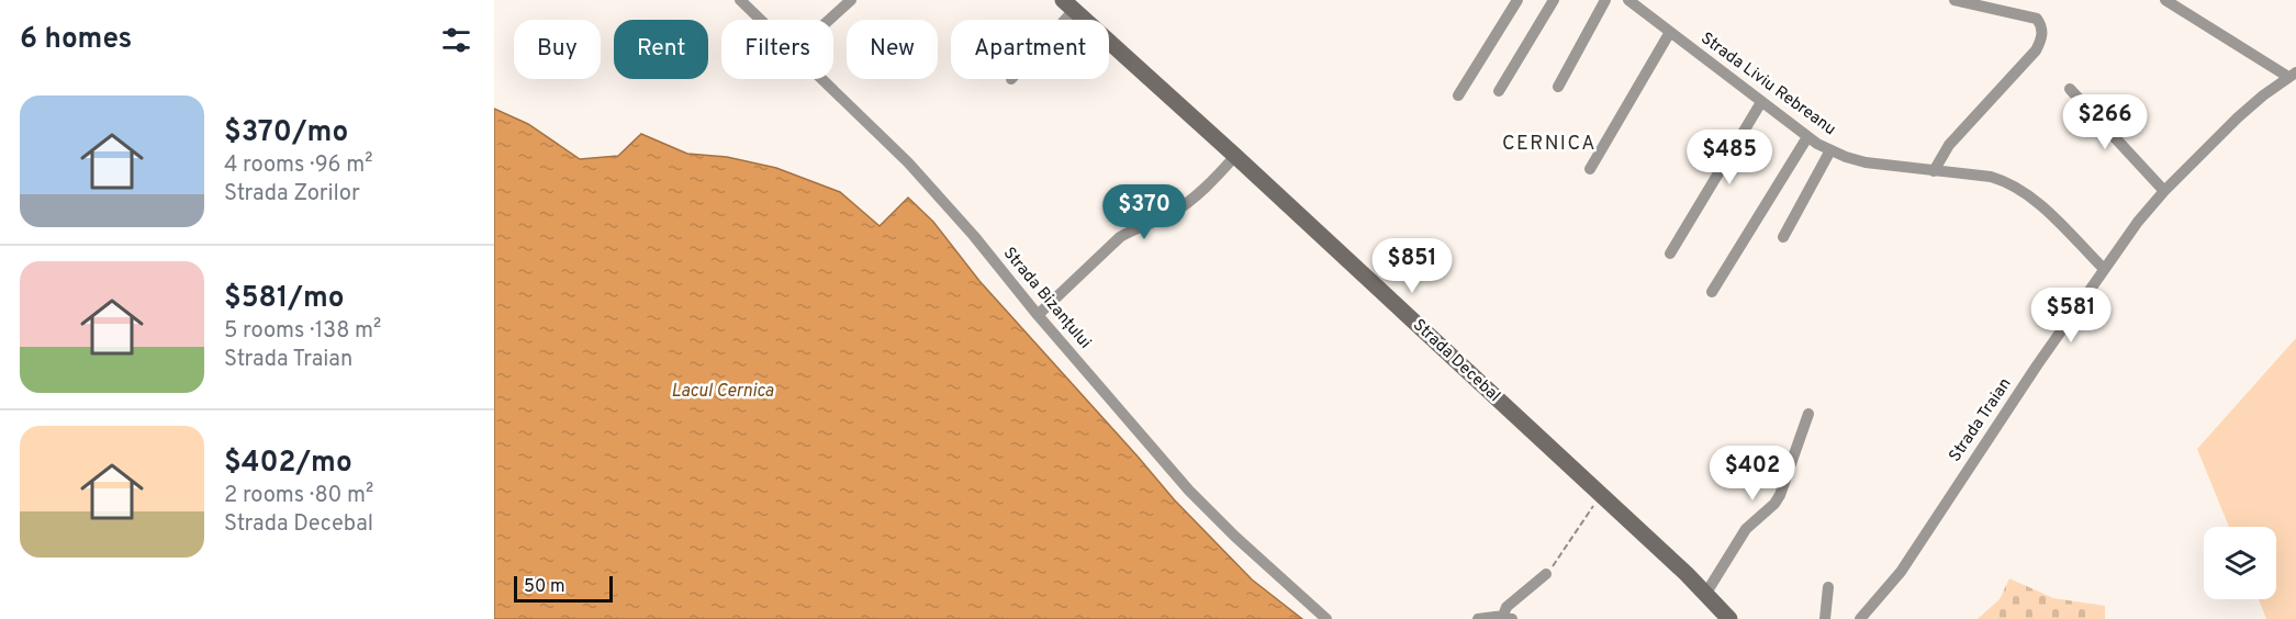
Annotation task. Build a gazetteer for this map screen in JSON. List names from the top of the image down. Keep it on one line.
{"streets":{"main road":["Strada Decebal"],"street":["Strada Liviu Rebreanu","Strada Bizanțului","Strada Traian"]},"crossings":[["Strada Liviu Rebreanu","Strada Traian"]],"districts":["CERNICA"],"water":["Lacul Cernica"],"scale_bar":"50 m","page":{"heading":"6 homes","chip":["Buy","Rent","Filters","New","Apartment"],"list":[{"name":"$370/mo","note":"4 rooms · 96 m² · Strada Zorilor"},{"name":"$581/mo","note":"5 rooms · 138 m² · Strada Traian"},{"name":"$402/mo","note":"2 rooms · 80 m² · Strada Decebal"}],"price":["$266","$485","$370","$851","$581","$402"],"scale":"50 m"}}
